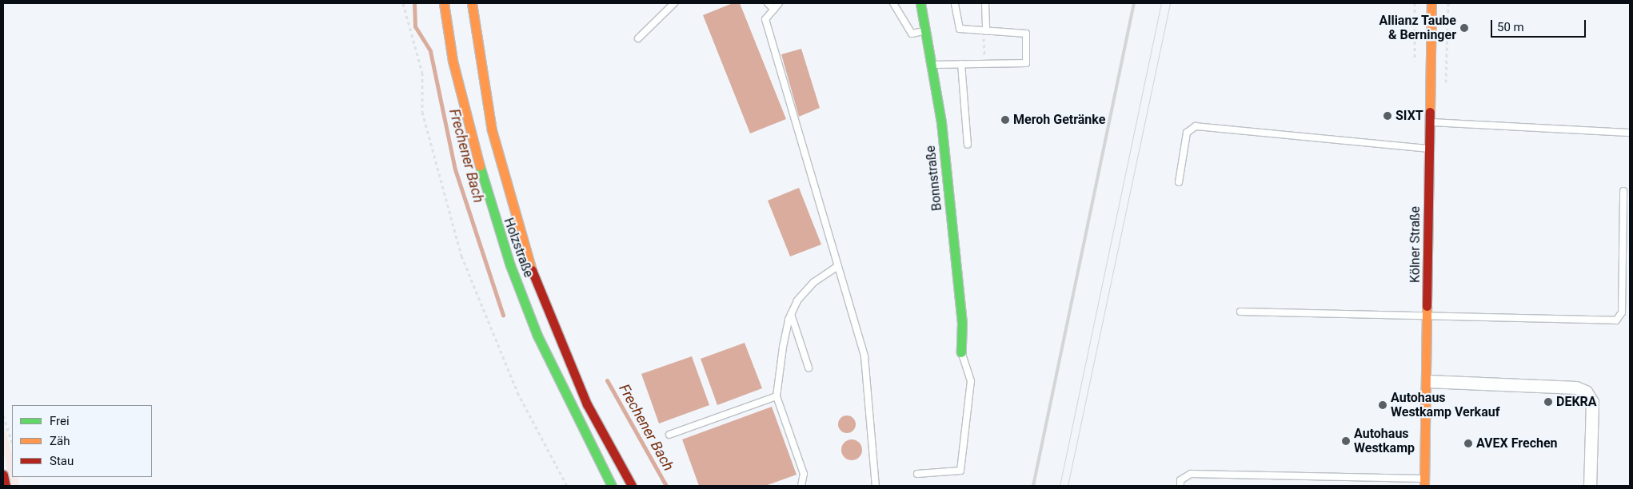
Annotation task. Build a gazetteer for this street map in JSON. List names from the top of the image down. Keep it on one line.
{"streets":{"main road":["Bonnstraße","Kölner Straße","Holzstraße"]},"water":["Frechener Bach"],"places":["Allianz Taube & Berninger","SIXT","Meroh Getränke","DEKRA","Autohaus Westkamp Verkauf","Autohaus Westkamp","AVEX Frechen"],"legend":["Frei","Zäh","Stau"],"scale_bar":"50 m"}
